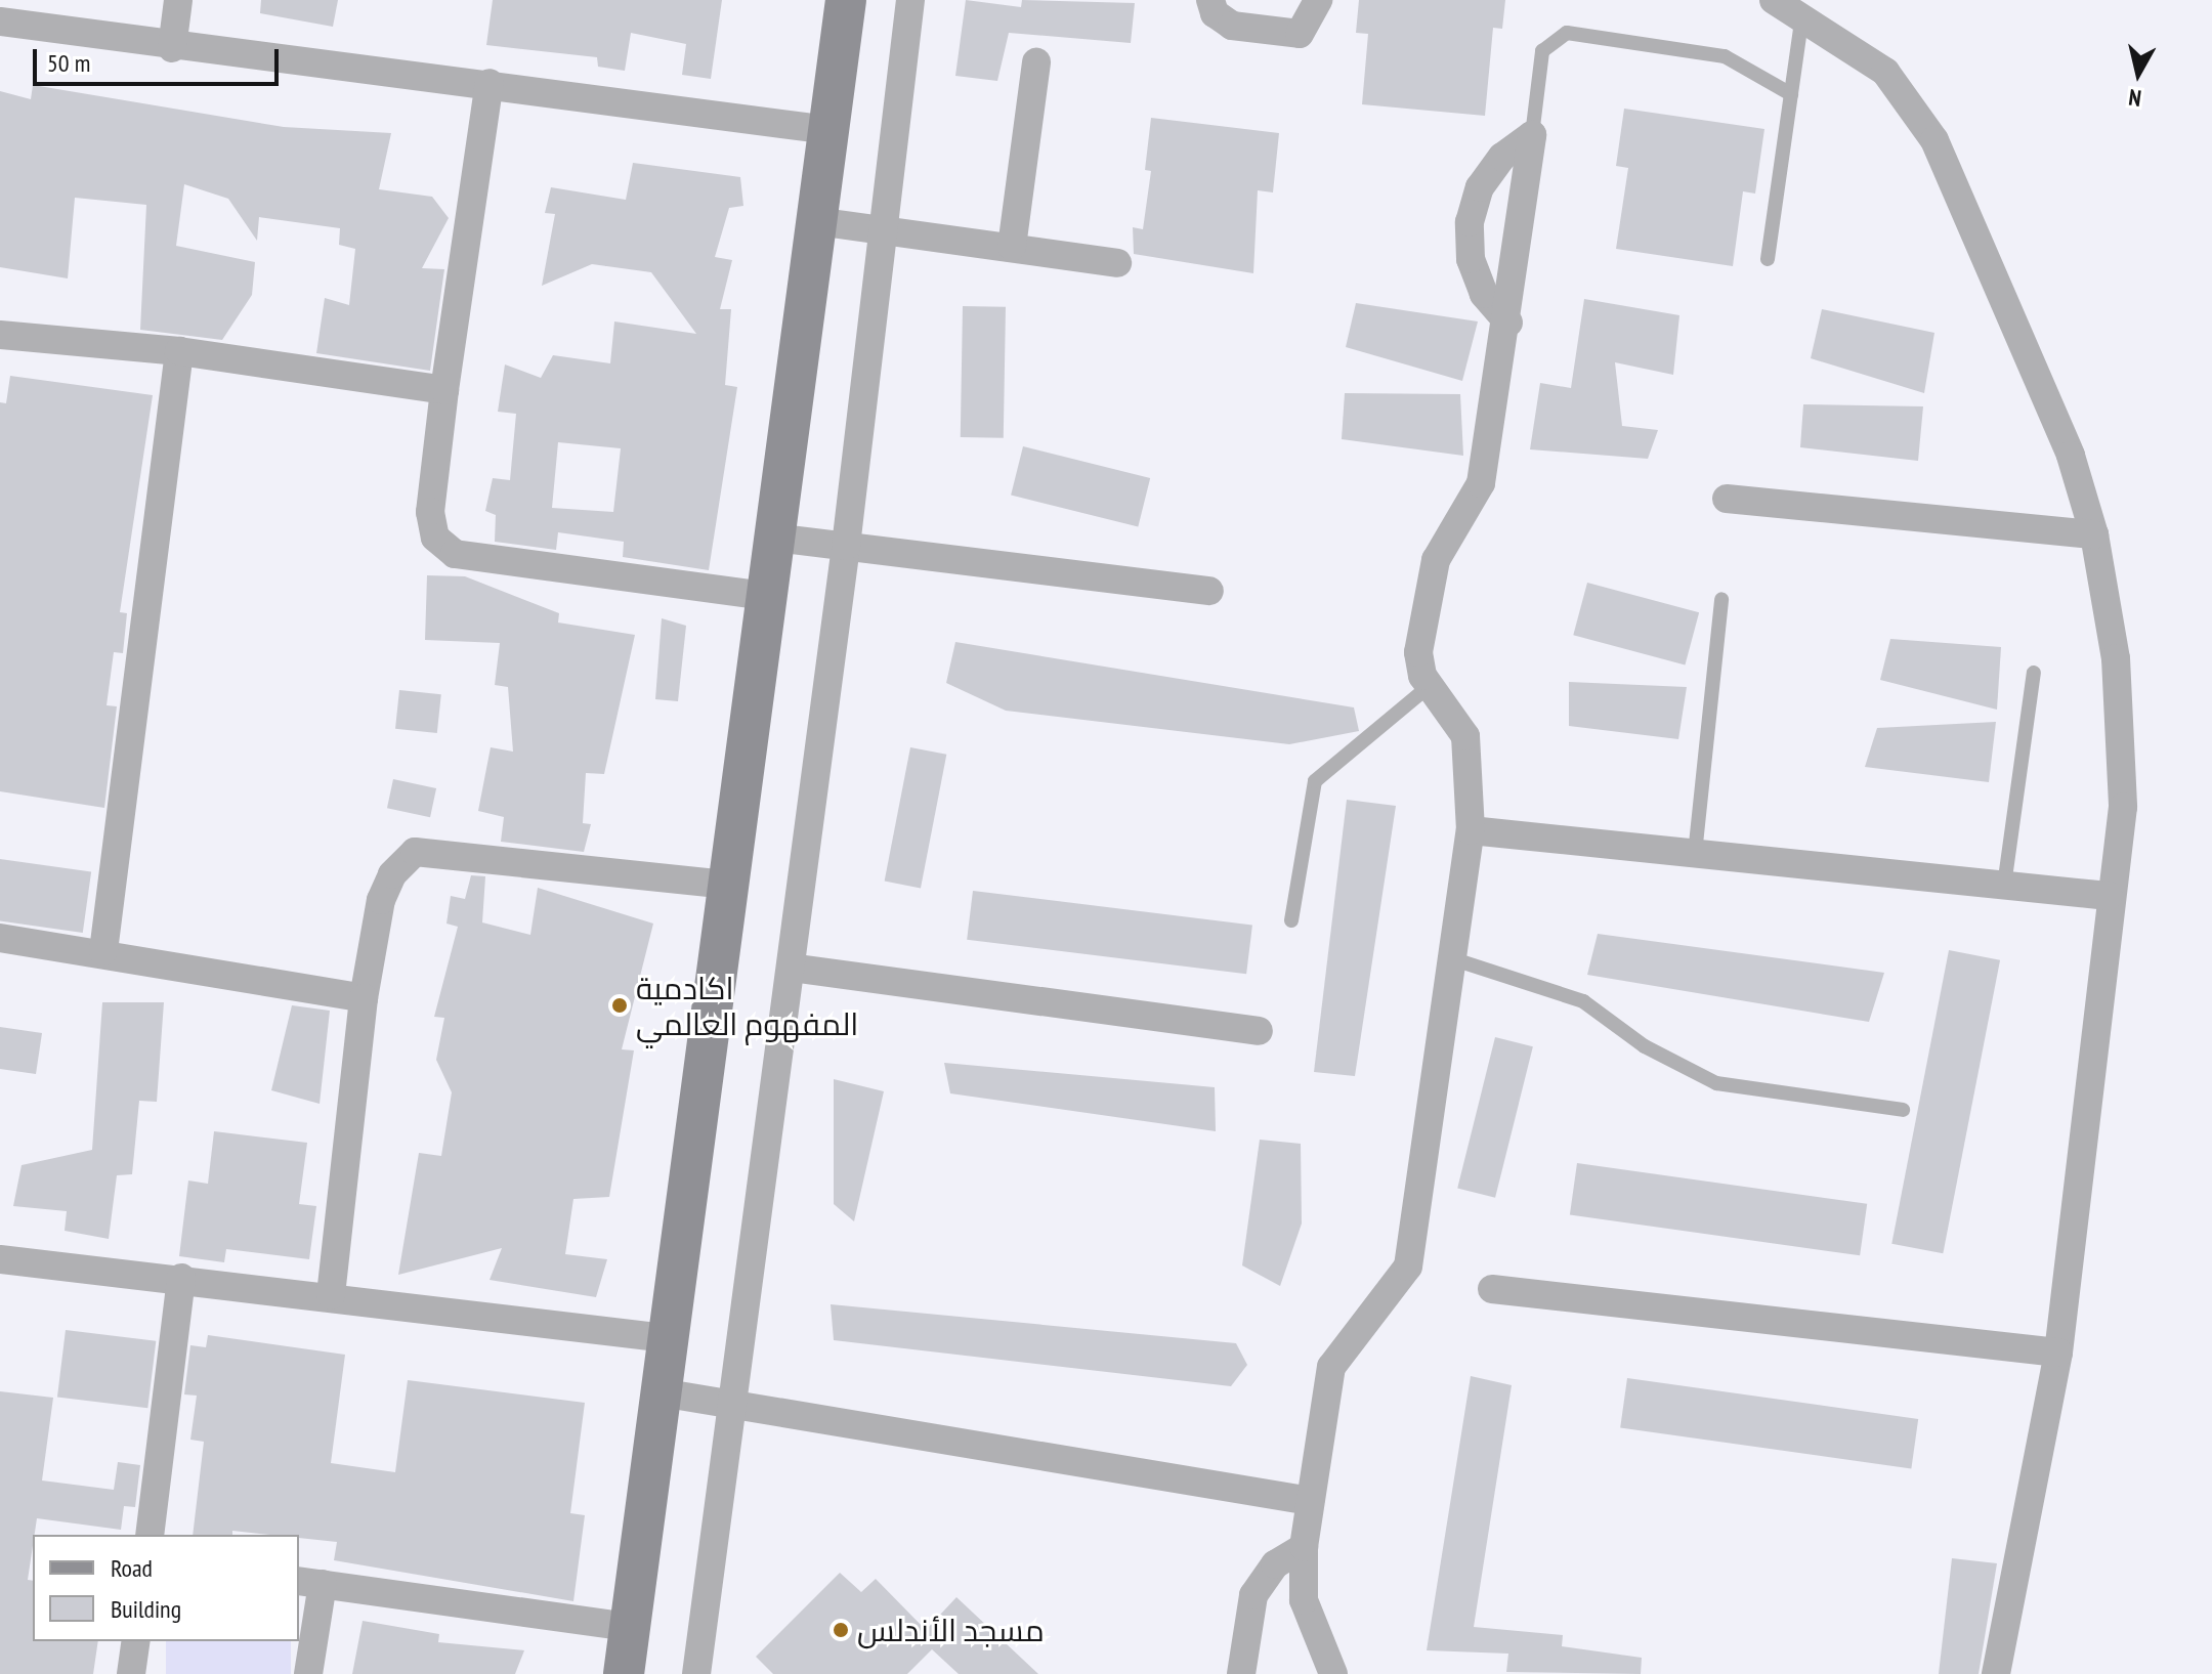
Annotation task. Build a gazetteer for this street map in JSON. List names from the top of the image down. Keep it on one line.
{"places":["اكادمية المفهوم العالمي","مسجد الأندلس"],"legend":["Road","Building"],"scale_bar":"50 m","north":"bottom"}
